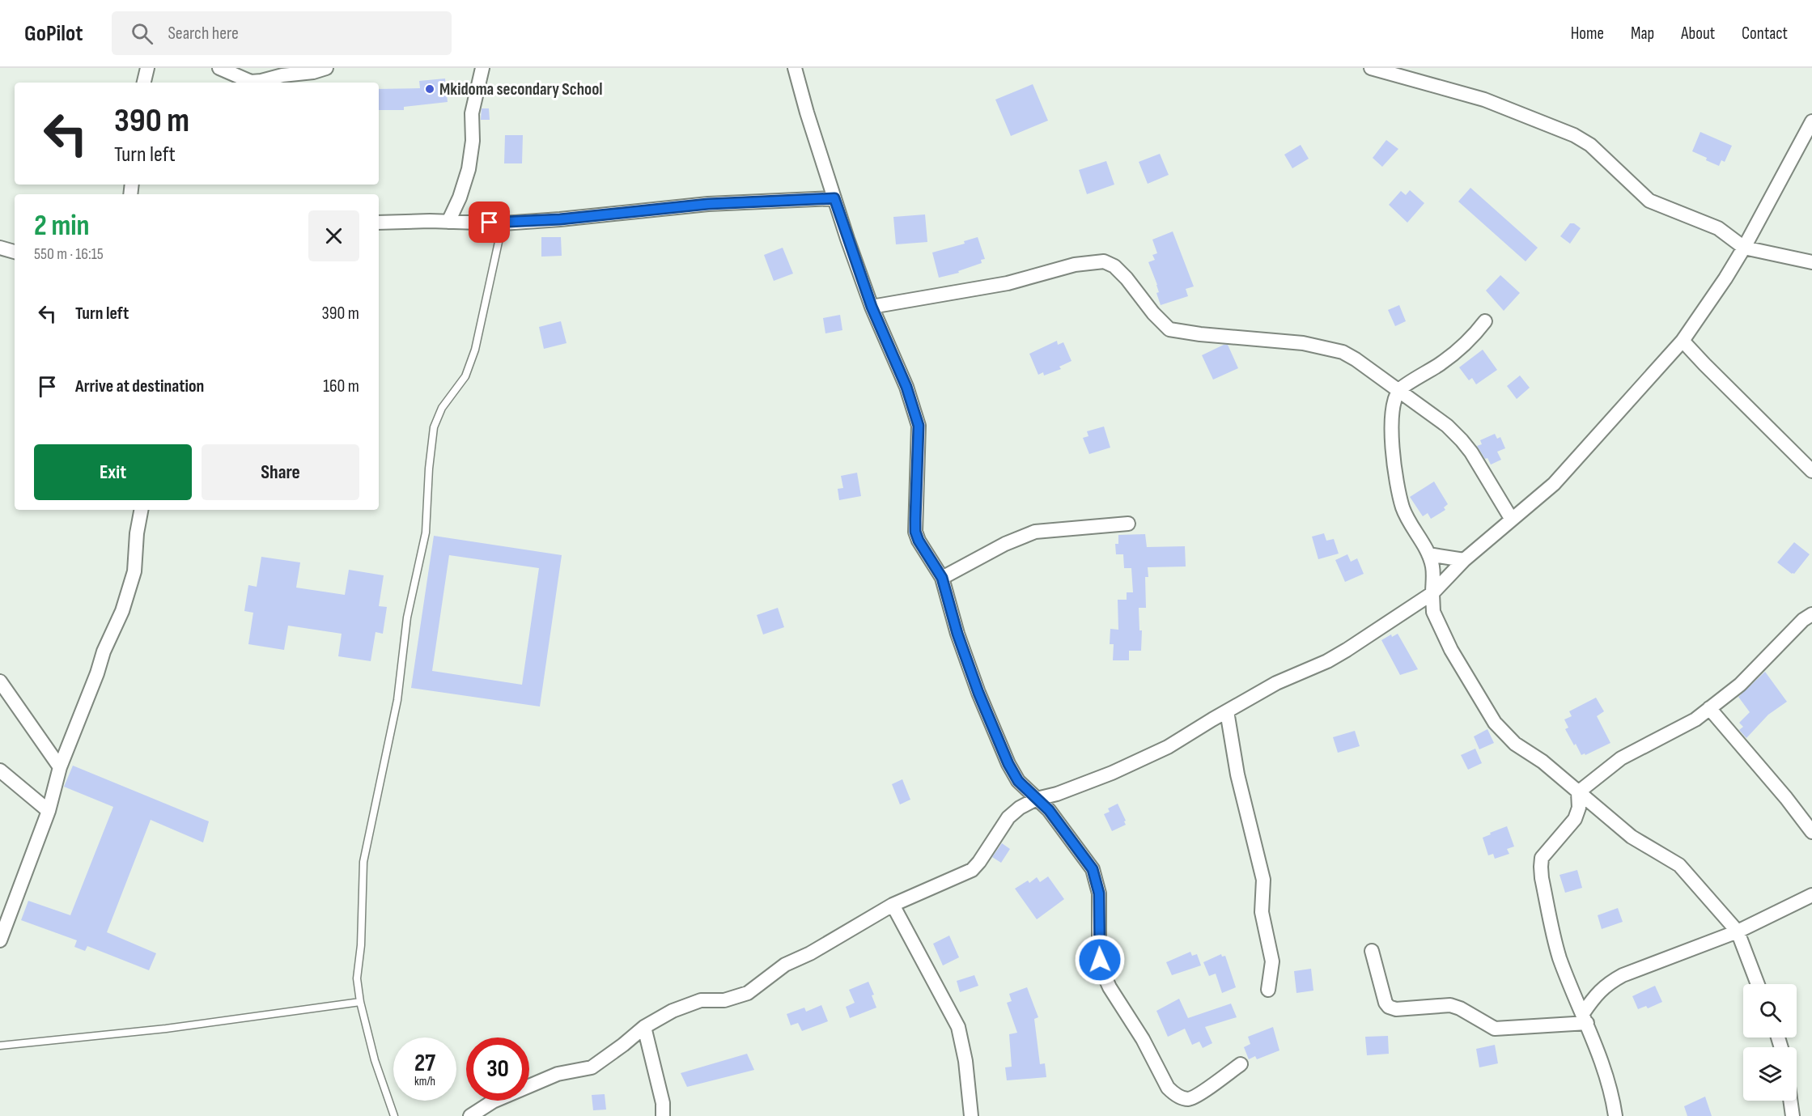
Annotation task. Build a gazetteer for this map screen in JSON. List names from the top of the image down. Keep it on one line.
{"places":["Mkidoma secondary School"],"page":{"header":"GoPilot","search":"Search here","nav":["Home","Map","About","Contact"],"turn":["390 m","Turn left"],"heading":["2 min","550 m · 16:15"],"list":[{"name":"Turn left","value":"390 m"},{"name":"Arrive at destination","value":"160 m"}],"buttons":["Exit","Share"],"speed":"27 km/h","limit":"30"}}
